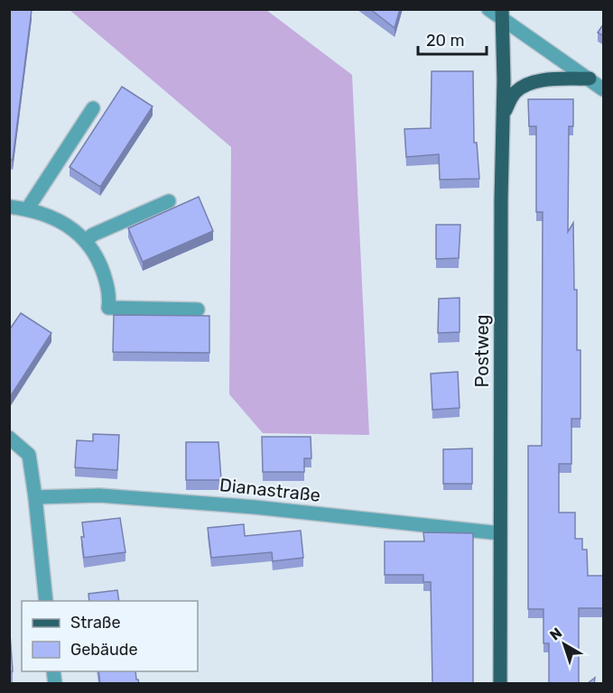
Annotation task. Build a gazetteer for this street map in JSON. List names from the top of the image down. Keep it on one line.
{"streets":{"main road":["Postweg"],"street":["Dianastraße"]},"crossings":[["Postweg","Dianastraße"]],"legend":["Straße","Gebäude"],"scale_bar":"20 m","north":"top left"}
